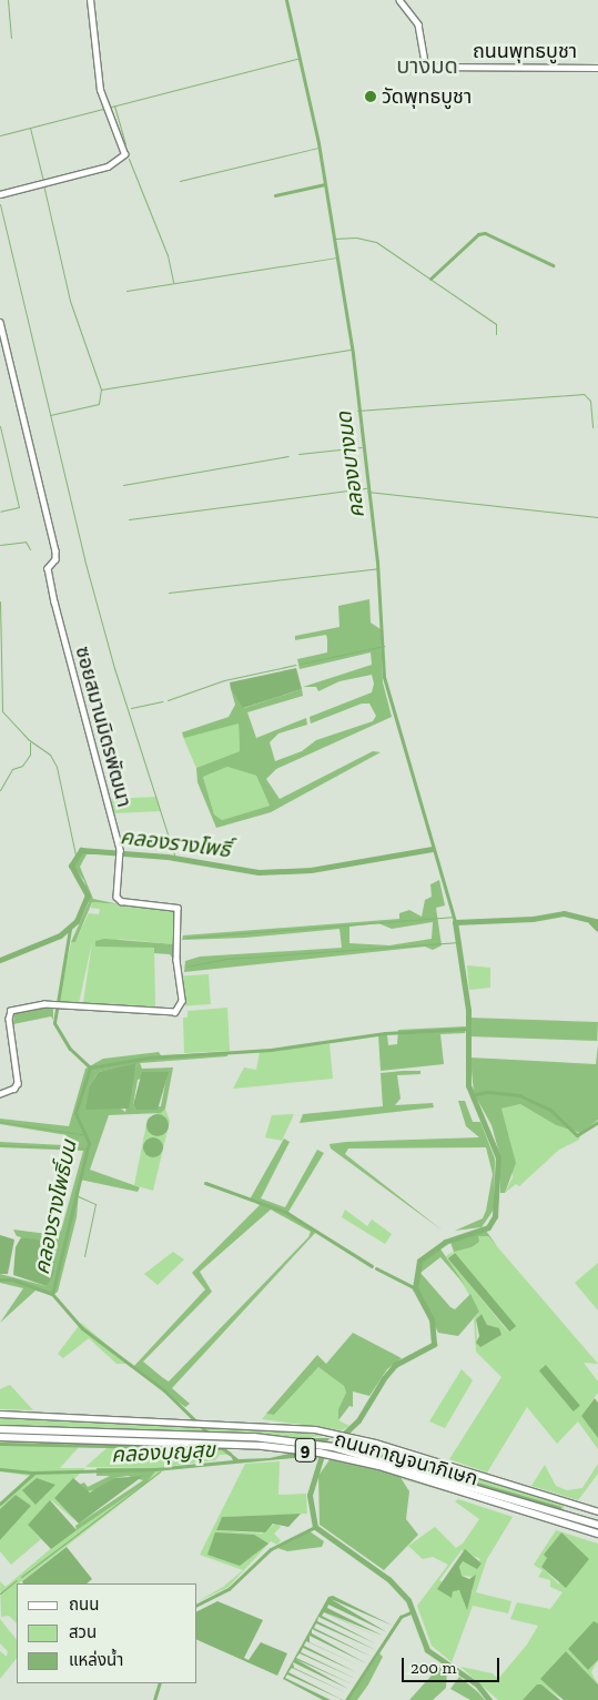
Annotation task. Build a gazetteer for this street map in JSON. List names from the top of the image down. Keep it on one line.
{"streets":{"highway":["9","ถนนกาญจนาภิเษก"],"street":["ถนนพุทธบูชา","ซอยสมานมิตรพัฒนา"]},"districts":["บางมด"],"water":["คลองบางมด","คลองรางโพธิ์","คลองรางโพธิ์บน","คลองบุญสุข"],"places":["วัดพุทธบูชา"],"legend":["ถนน","สวน","แหล่งน้ำ"],"scale_bar":"200 m"}
